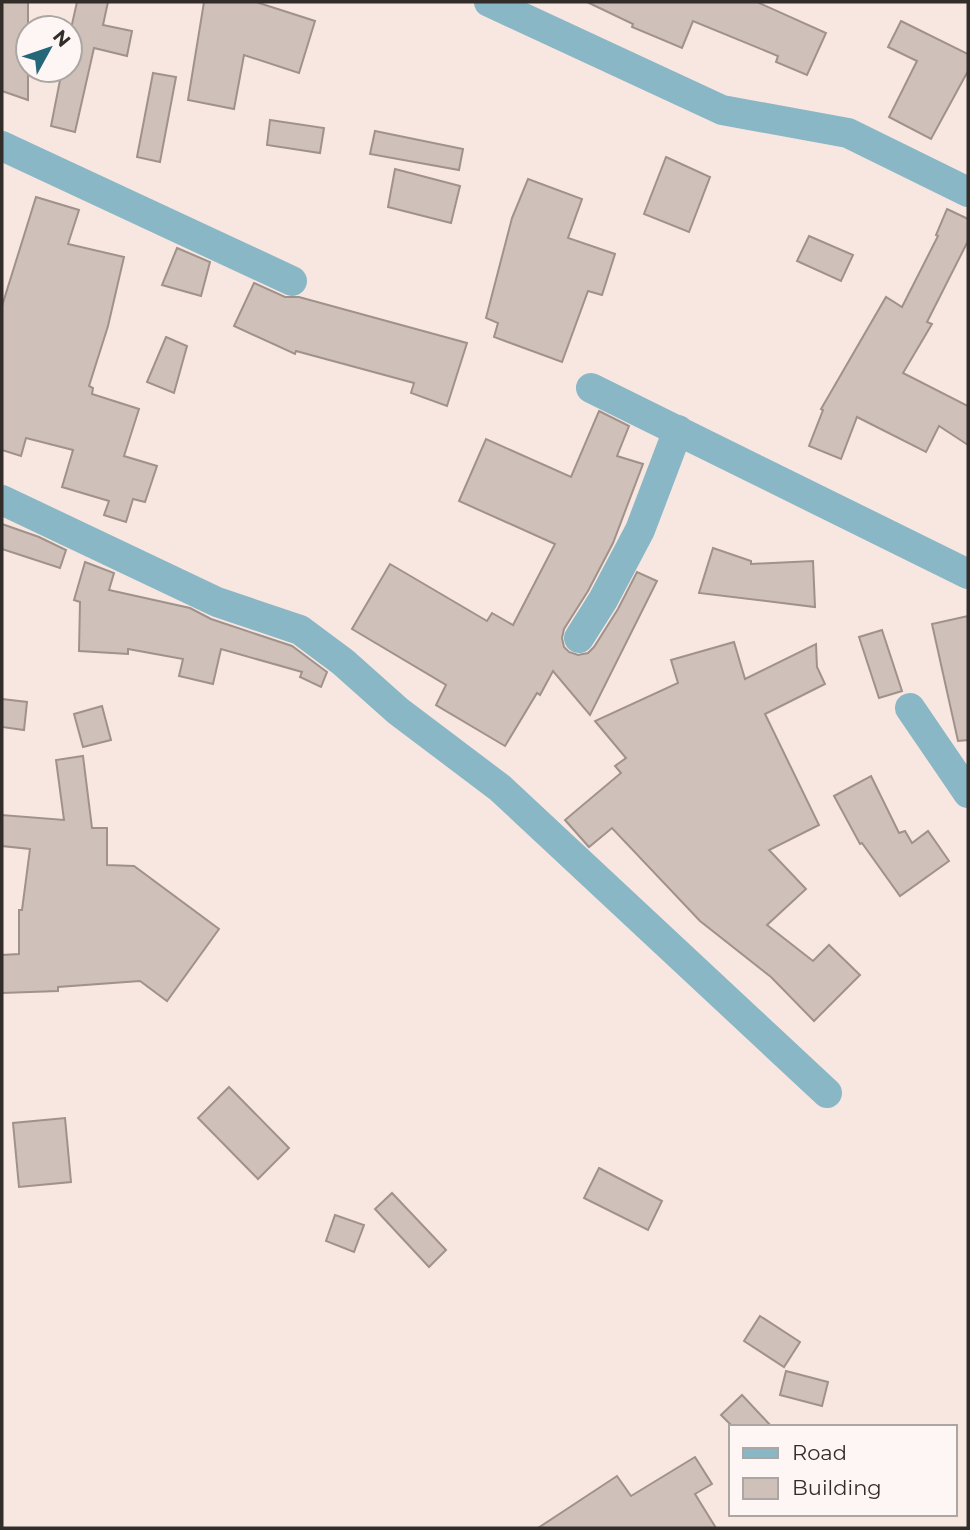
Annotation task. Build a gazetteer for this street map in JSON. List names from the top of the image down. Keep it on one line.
{"legend":["Road","Building"],"north":"top right"}
